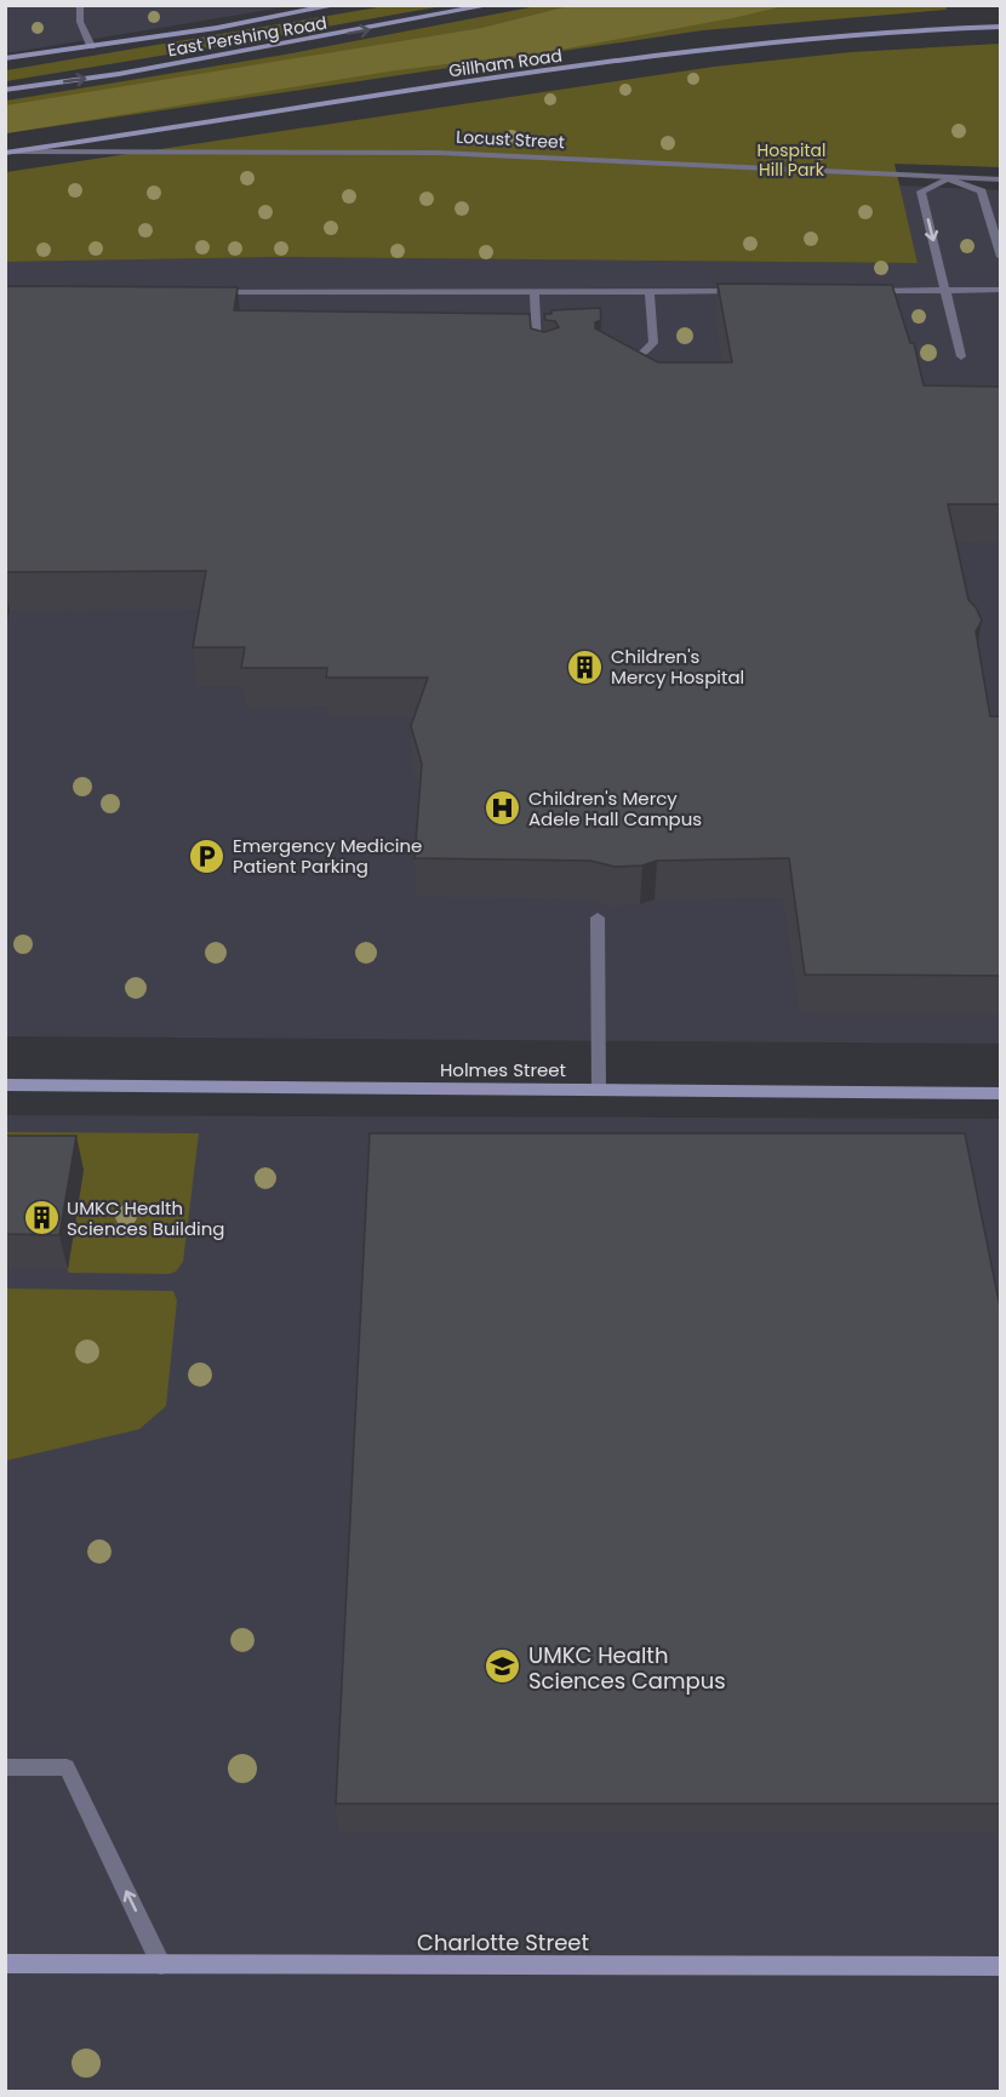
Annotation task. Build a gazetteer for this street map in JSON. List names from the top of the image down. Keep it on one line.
{"streets":{"main road":["East Pershing Road","Gillham Road","Holmes Street","Charlotte Street"],"street":["Locust Street"]},"crossings":[["Gillham Road","Locust Street"]],"parks":["Hospital Hill Park"],"places":{"building":["Children's Mercy Hospital","UMKC Health Sciences Building"],"hospital":["Children's Mercy Adele Hall Campus"],"parking":["Emergency Medicine Patient Parking"],"school or university":["UMKC Health Sciences Campus"]}}
